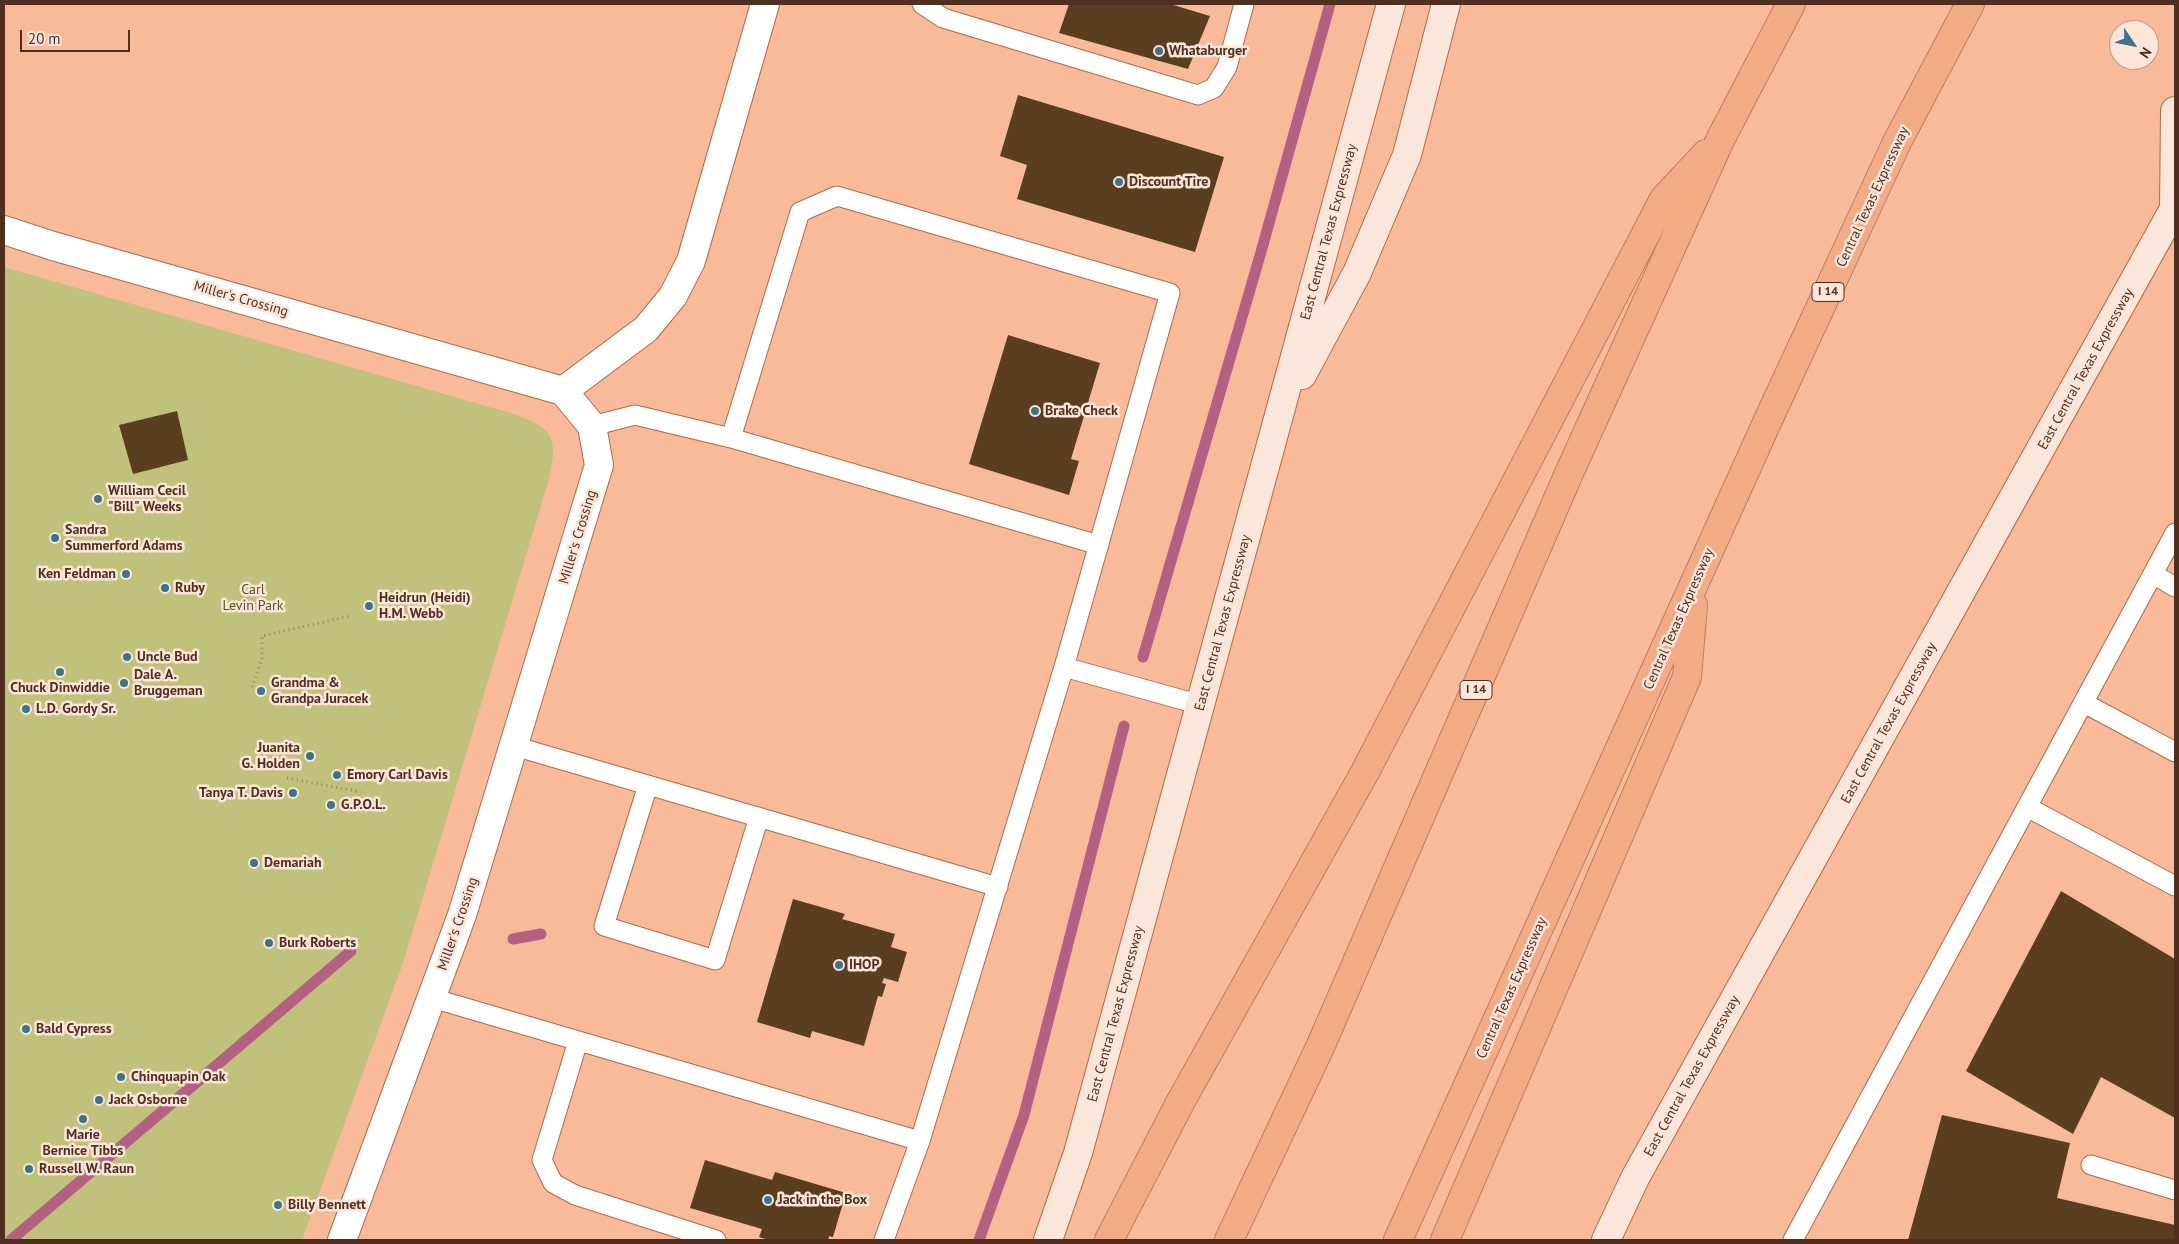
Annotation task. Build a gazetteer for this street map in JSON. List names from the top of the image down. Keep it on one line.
{"streets":{"highway":["Central Texas Expressway","I 14"],"main road":["East Central Texas Expressway"],"street":["Miller's Crossing"]},"parks":["Carl Levin Park"],"places":["Whataburger","Discount Tire","Brake Check","William Cecil \"Bill\" Weeks","Sandra Summerford Adams","Ken Feldman","Ruby","Heidrun (Heidi) H.M. Webb","Uncle Bud","Chuck Dinwiddie","Dale A. Bruggeman","Grandma & Grandpa Juracek","L.D. Gordy Sr.","Juanita G. Holden","Emory Carl Davis","Tanya T. Davis","G.P.O.L.","Demariah","Burk Roberts","IHOP","Bald Cypress","Chinquapin Oak","Jack Osborne","Marie Bernice Tibbs","Russell W. Raun","Jack in the Box","Billy Bennett"],"scale_bar":"20 m","north":"bottom right"}
